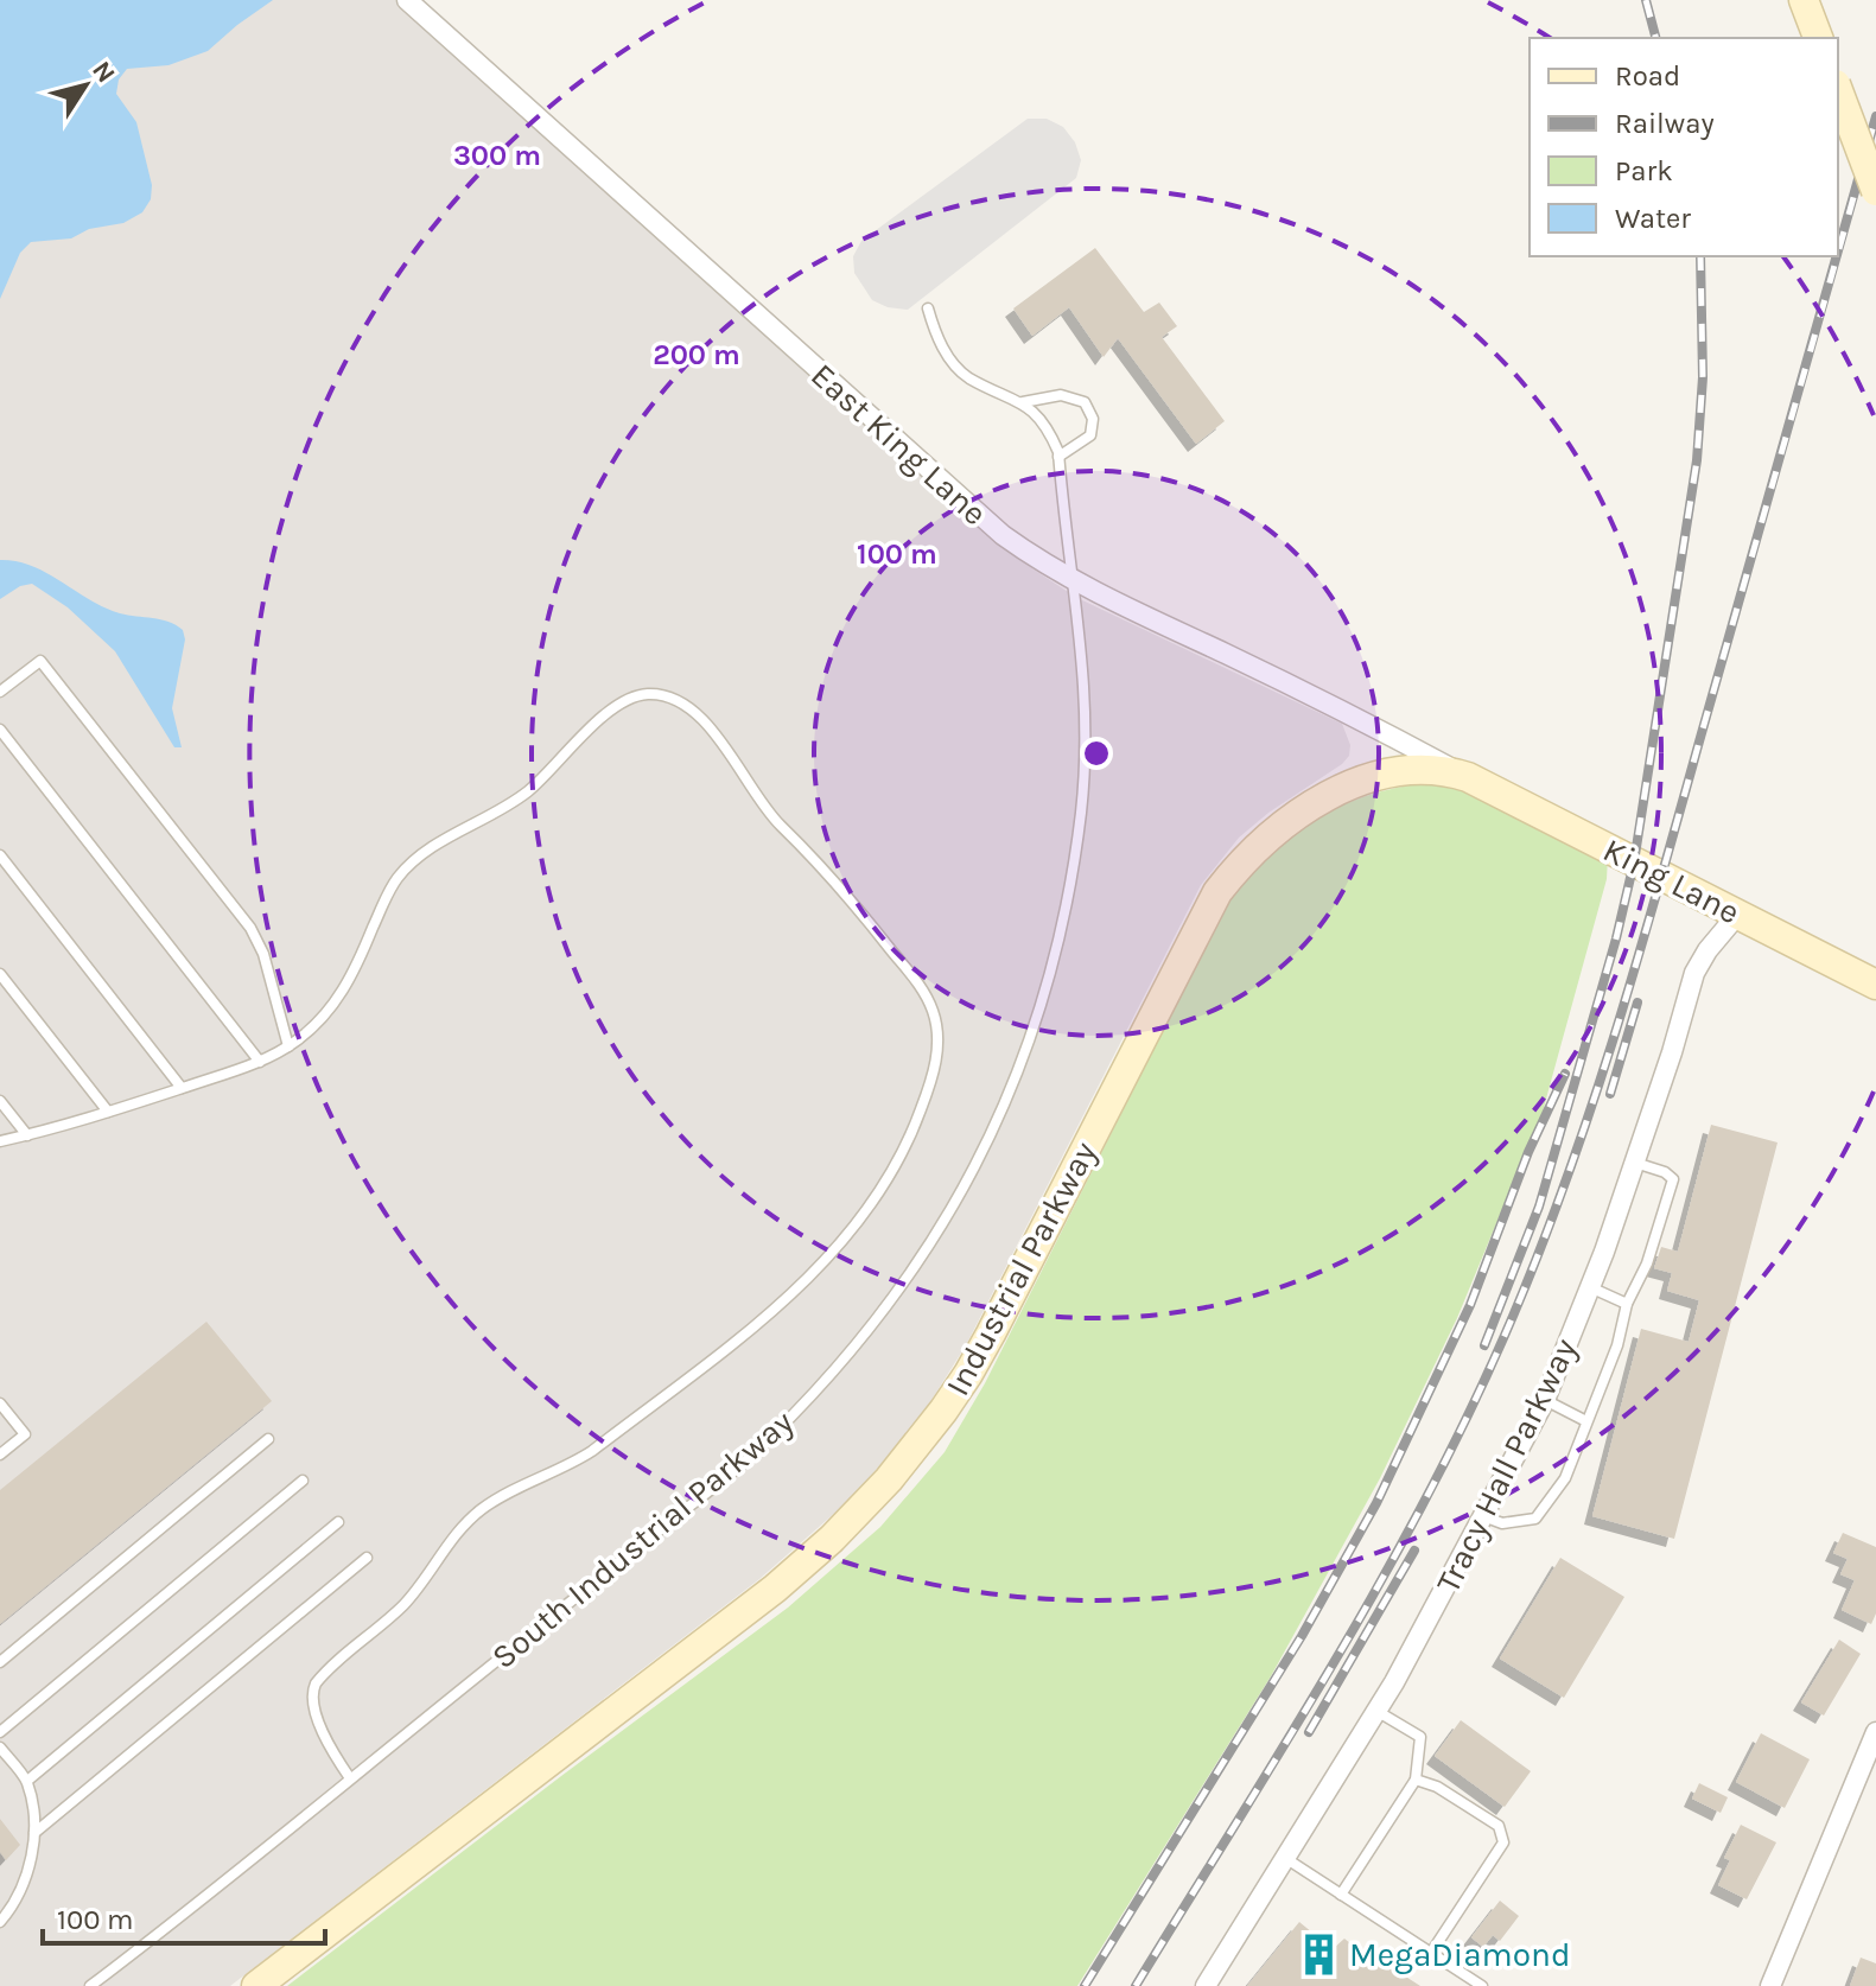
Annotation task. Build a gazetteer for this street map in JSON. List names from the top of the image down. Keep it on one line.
{"streets":{"street":["East King Lane","King Lane","Industrial Parkway","Tracy Hall Parkway"],"lane":["South Industrial Parkway"]},"crossings":[["East King Lane","King Lane"],["East King Lane","Industrial Parkway"],["East King Lane","South Industrial Parkway"],["King Lane","Industrial Parkway"],["King Lane","Tracy Hall Parkway"]],"places":{"building":["MegaDiamond"]},"legend":["Road","Railway","Park","Water"],"scale_bar":"100 m","north":"top right","rings":["300 m","200 m","100 m"]}
